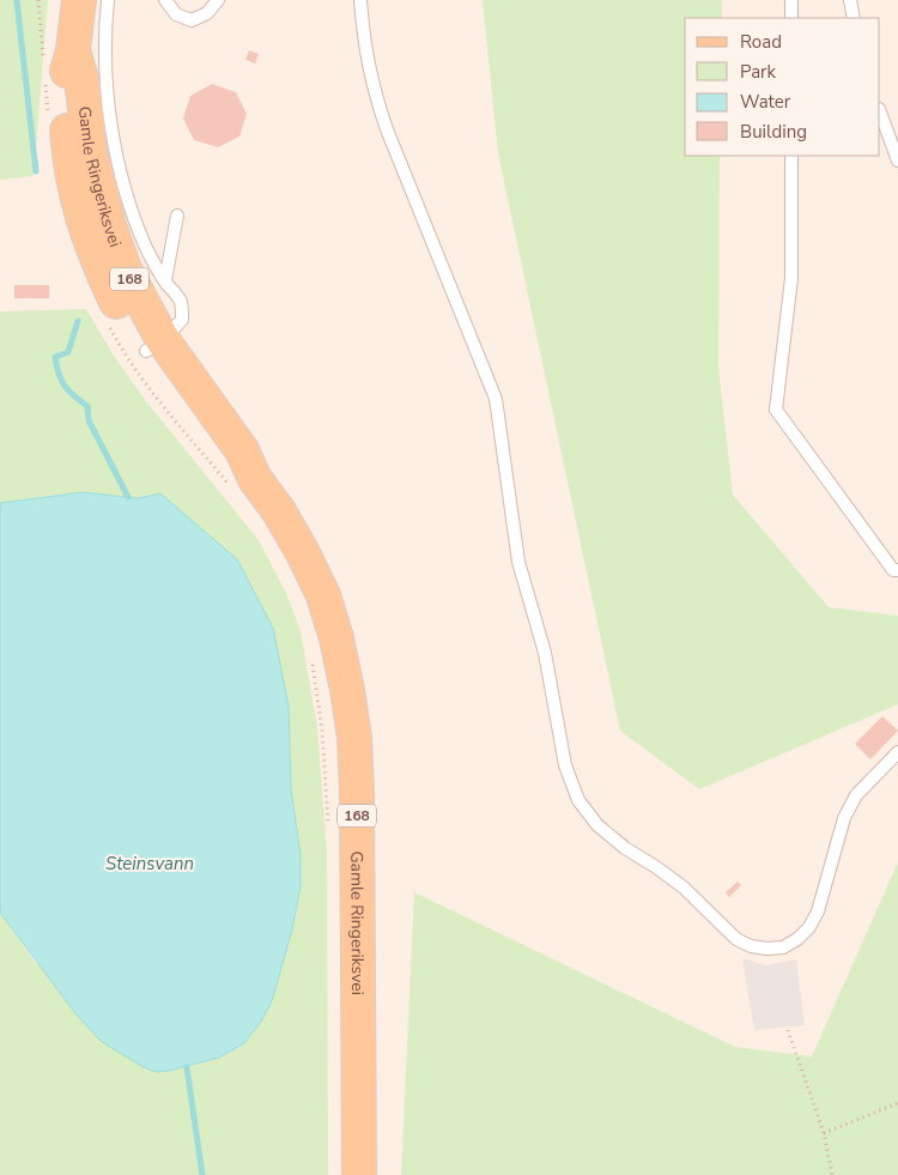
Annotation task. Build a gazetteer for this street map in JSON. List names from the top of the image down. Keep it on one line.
{"streets":{"main road":["Gamle Ringeriksvei","168"]},"water":["Steinsvann"],"legend":["Road","Park","Water","Building"]}
